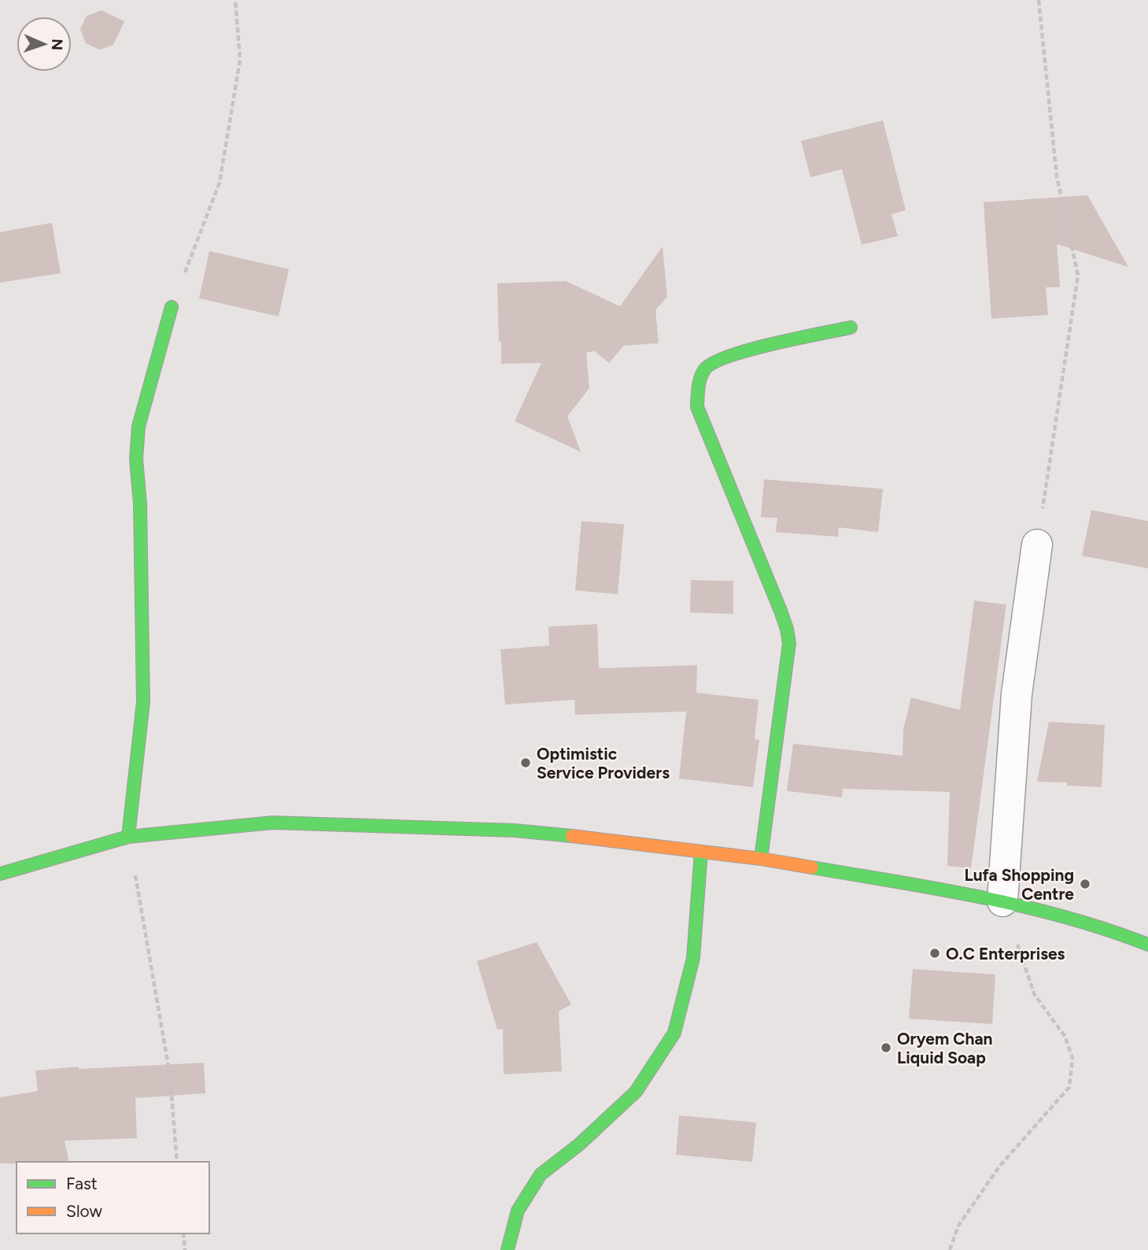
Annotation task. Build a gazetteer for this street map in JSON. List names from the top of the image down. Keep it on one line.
{"places":["Optimistic Service Providers","Lufa Shopping Centre","O.C Enterprises","Oryem Chan Liquid Soap"],"legend":["Fast","Slow"],"north":"right"}
